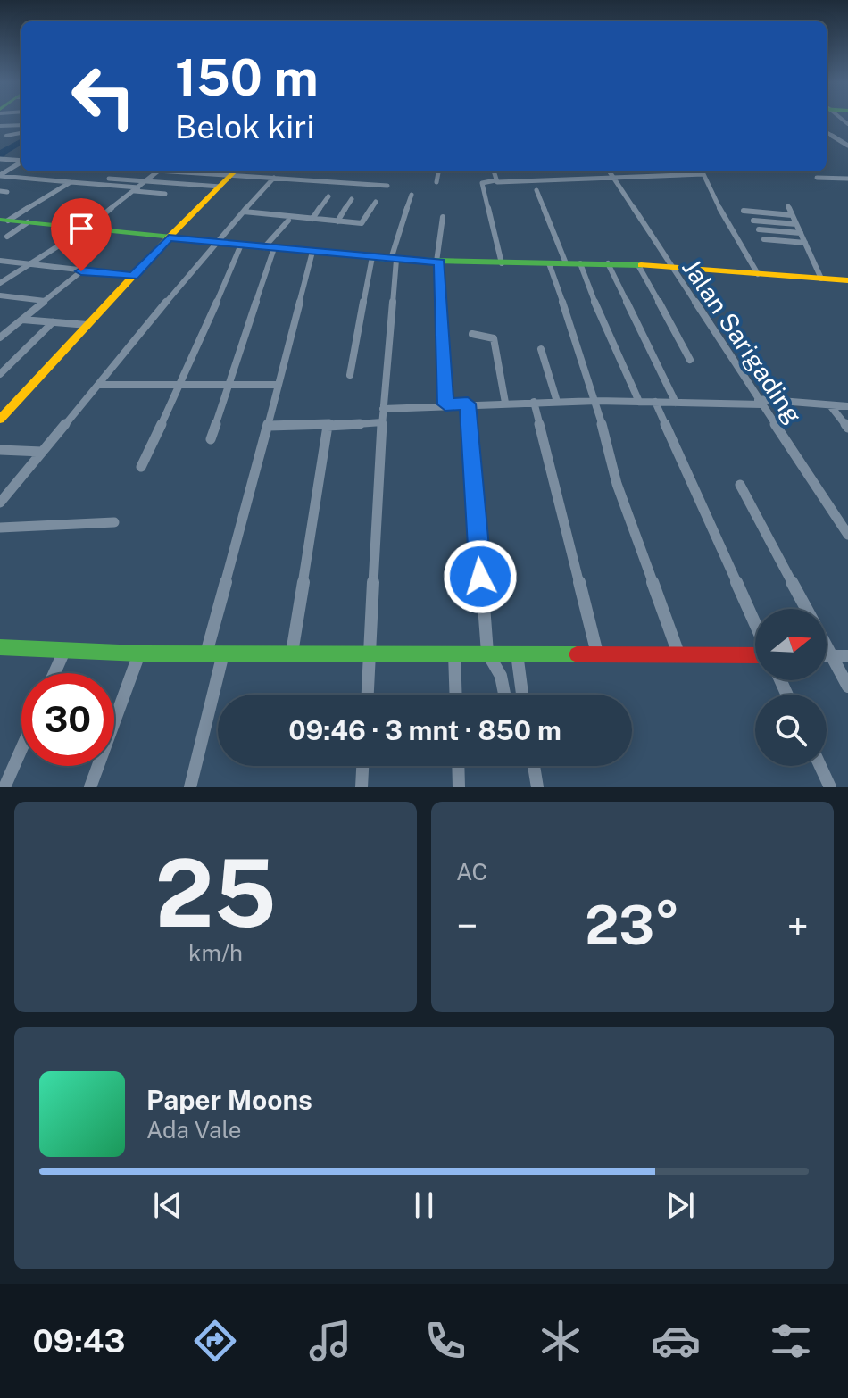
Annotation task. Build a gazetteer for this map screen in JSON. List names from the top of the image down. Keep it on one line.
{"streets":{"street":["Jalan Sarigading"]},"north":"right","page":{"turn":["150 m","Belok kiri"],"limit":"30","trip":"09:46 · 3 mnt · 850 m","tile":[["25","km/h"],"AC"],"heat":["−","23°","+"],"song":["Paper Moons","Ada Vale"],"tabs":"09:43"}}
